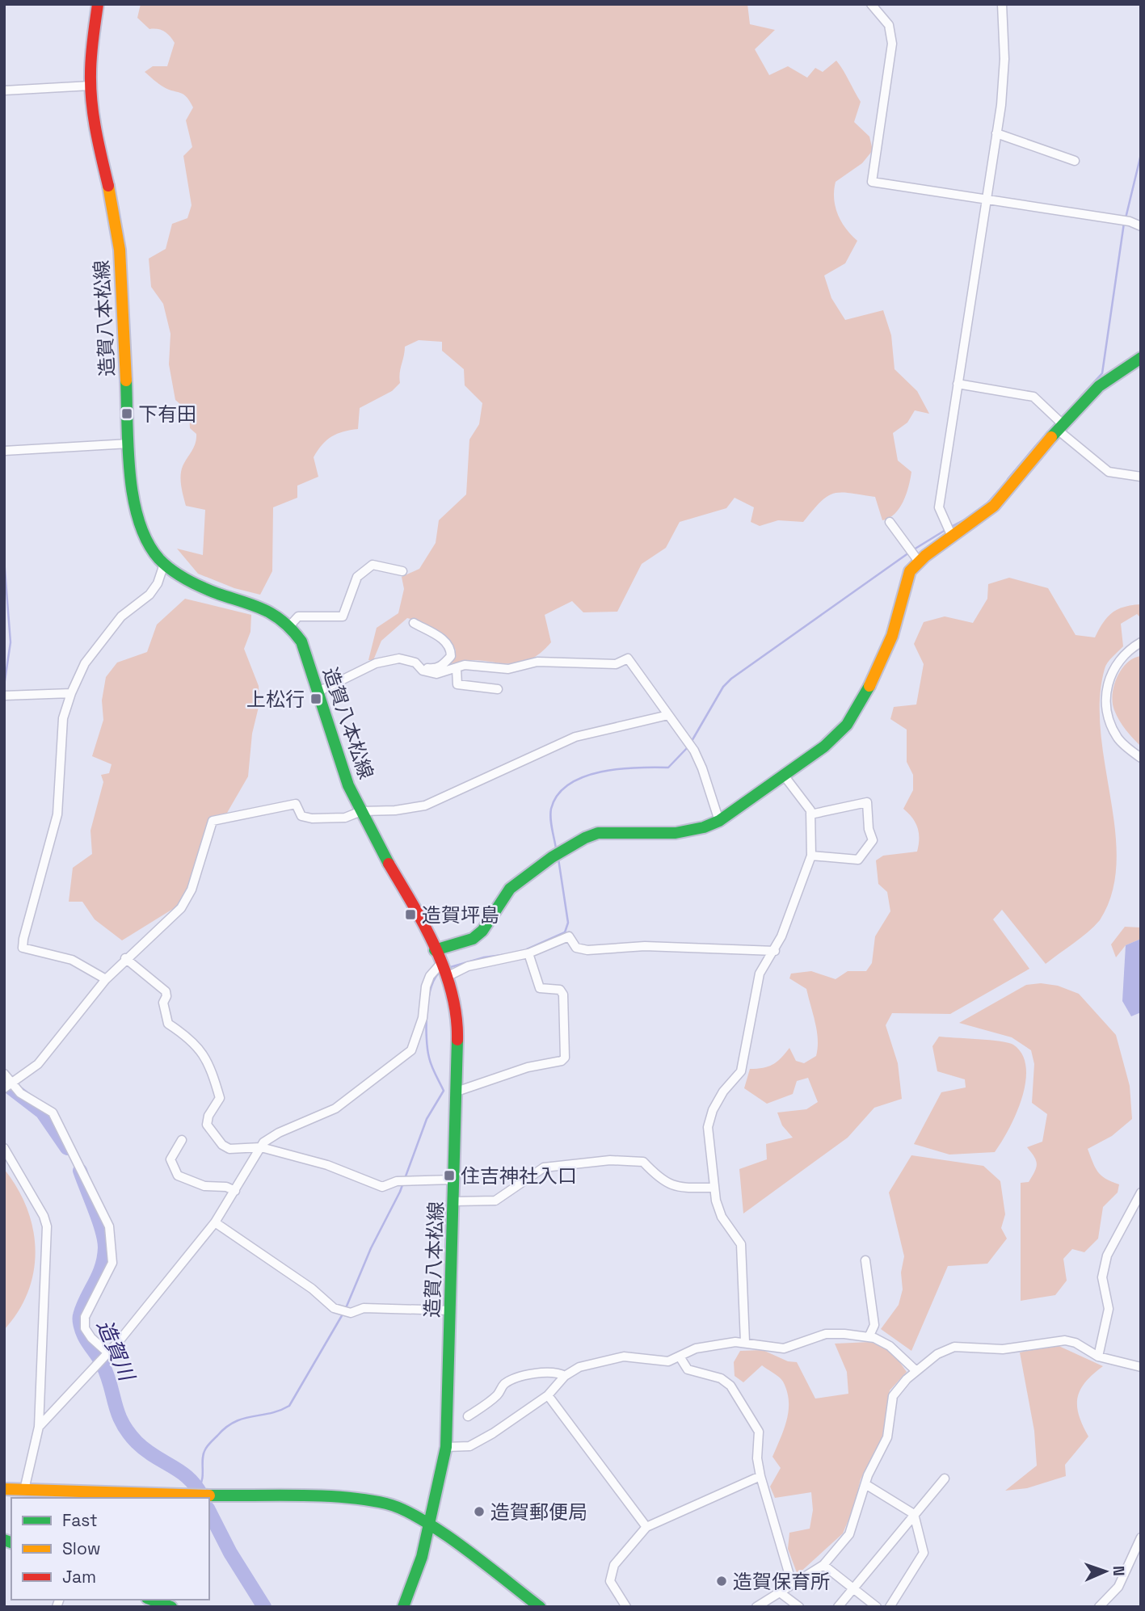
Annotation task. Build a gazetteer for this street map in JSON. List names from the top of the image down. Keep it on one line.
{"streets":{"main road":["造賀八本松線"]},"water":["造賀川"],"places":{"transit":["下有田","上松行","造賀坪島","住吉神社入口"],"other":["造賀郵便局","造賀保育所"]},"legend":["Fast","Slow","Jam"],"north":"right"}
